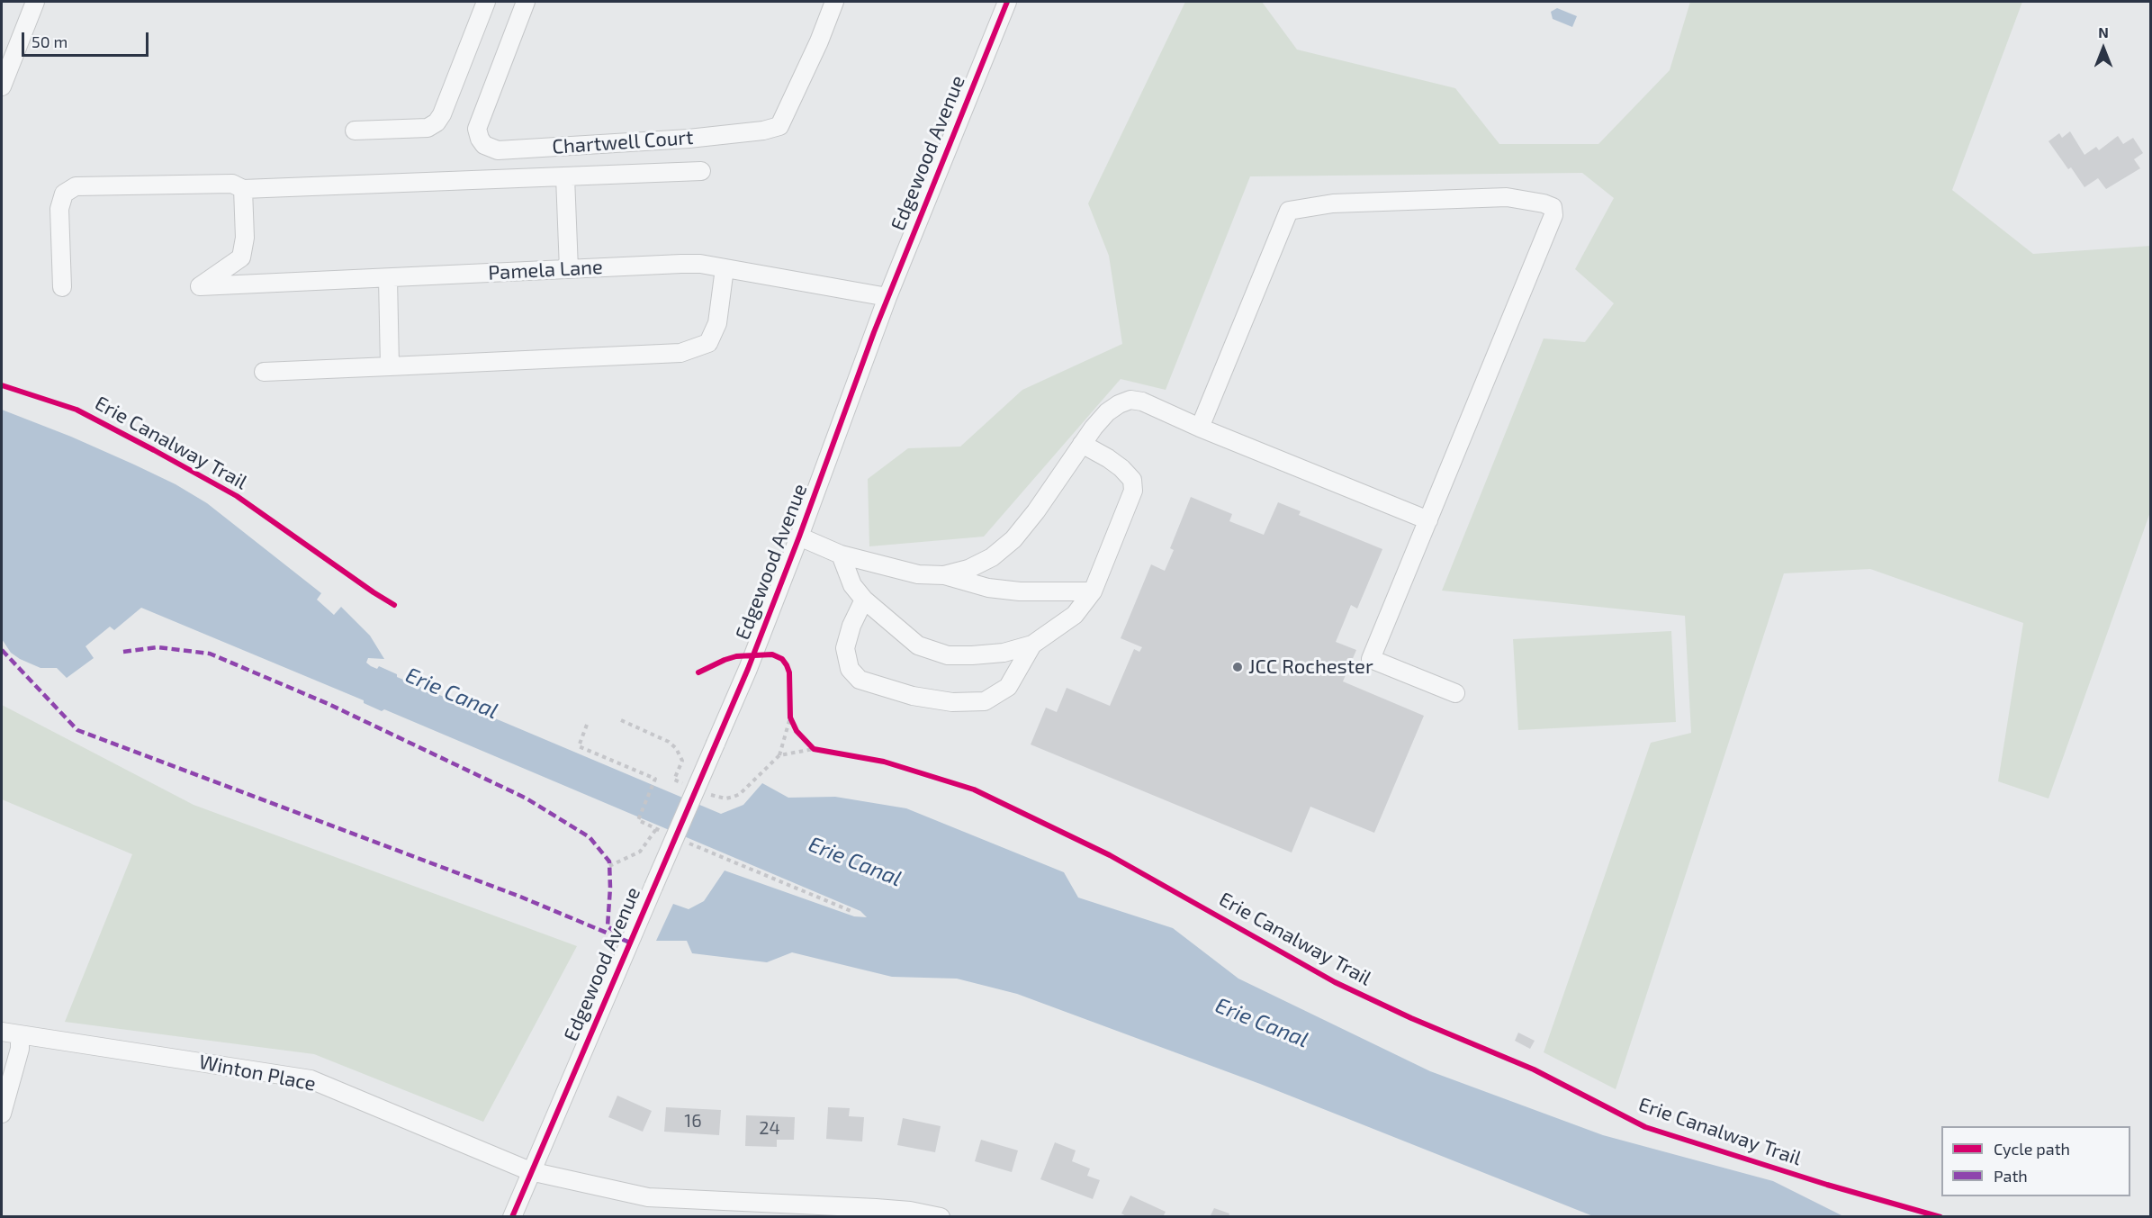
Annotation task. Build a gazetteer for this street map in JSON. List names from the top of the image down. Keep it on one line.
{"streets":{"street":["Chartwell Court","Edgewood Avenue","Pamela Lane","Winton Place"],"cycle path":["Erie Canalway Trail"]},"crossings":[["Edgewood Avenue","Pamela Lane"],["Edgewood Avenue","Winton Place"]],"water":["Erie Canal"],"places":["JCC Rochester"],"house_numbers":["16","24"],"legend":["Cycle path","Path"],"scale_bar":"50 m","north":"top"}
